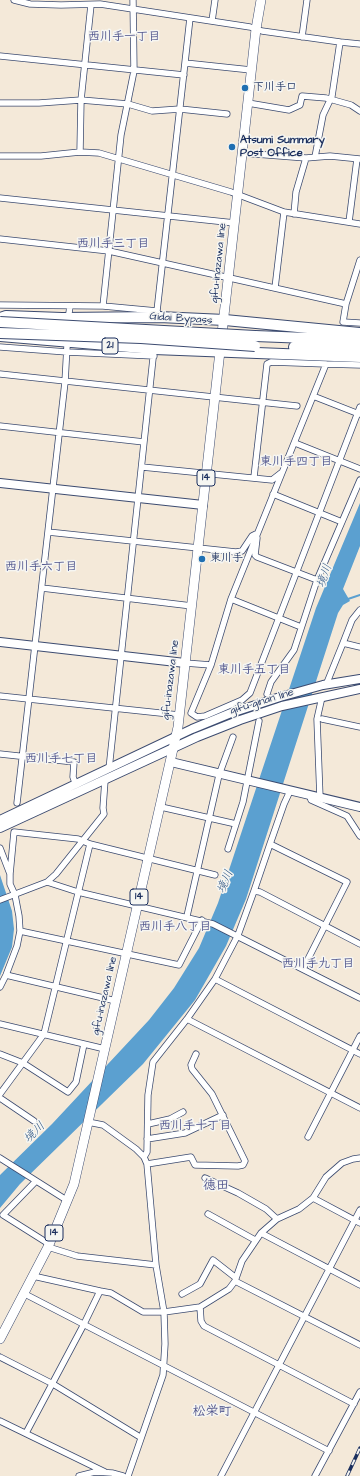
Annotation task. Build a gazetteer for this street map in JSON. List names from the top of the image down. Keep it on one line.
{"streets":{"highway":["Gidai Bypass","21"],"main road":["gifu-inazawa line","14"],"street":["gifu-ginan line"]},"crossings":[["gifu-inazawa line","21"],["gifu-inazawa line","gifu-ginan line"]],"districts":["西川手一丁目","西川手三丁目","東川手四丁目","西川手六丁目","東川手五丁目","西川手七丁目","西川手八丁目","西川手九丁目","西川手十丁目","徳田","松栄町"],"water":["境川"],"places":["下川手口","Atsumi Summary Post Office","東川手"]}
